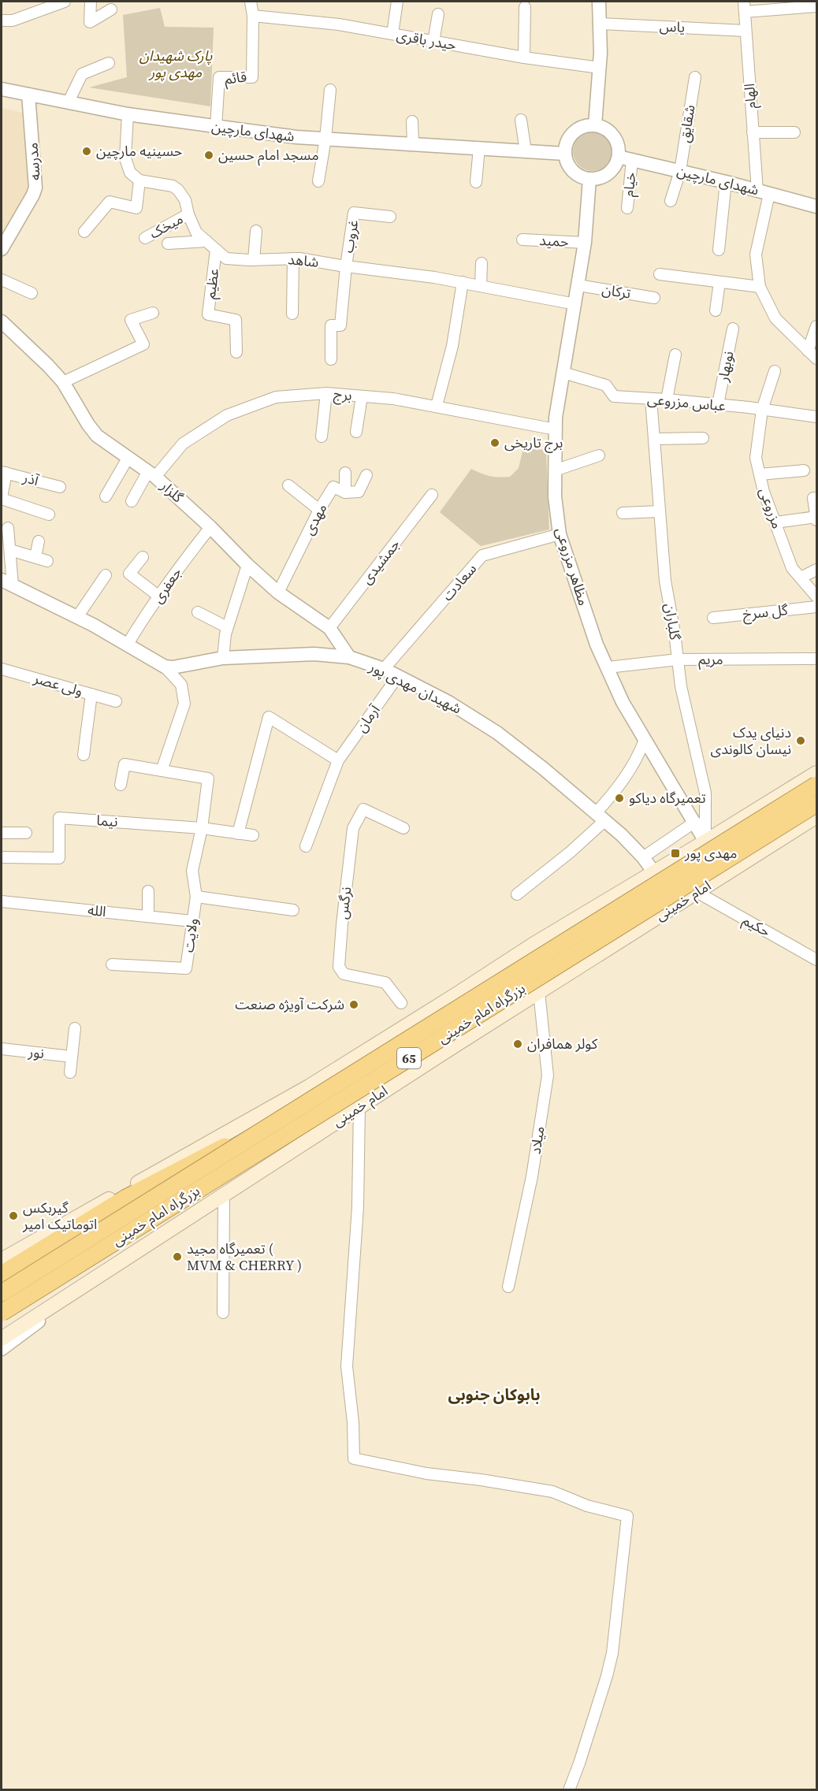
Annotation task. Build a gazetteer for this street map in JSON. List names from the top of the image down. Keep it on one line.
{"streets":{"highway":["بزرگراه امام خمینی","65"],"main road":["امام خمینی"],"street":["یاس","حیدر باقری","قائم","الهام","شقایق","شهدای مارچین","مدرسه","خیام","میخک","غروب","حمید","شاهد","عظیم","ترکان","نوبهار","برج","عباس مزروعی","آذر","گلزار","مزروعی","مهدی","جمشیدی","مظاهر مزروعی","سعادت","جعفری","گل سرخ","گلباران","مریم","ولی عصر","شهیدان مهدی پور","آرمان","نیما","نرگس","الله","حکیم","ولایت","نور","میلاد"]},"crossings":[["یاس","الهام"],["حیدر باقری","قائم"],["قائم","شهدای مارچین"],["الهام","شهدای مارچین"],["شقایق","شهدای مارچین"],["شهدای مارچین","مدرسه"],["شهدای مارچین","خیام"],["شهدای مارچین","مظاهر مزروعی"],["میخک","شاهد"],["غروب","شاهد"],["حمید","مظاهر مزروعی"],["شاهد","عظیم"],["شاهد","مظاهر مزروعی"],["ترکان","مظاهر مزروعی"],["نوبهار","عباس مزروعی"],["برج","گلزار"],["برج","مظاهر مزروعی"],["عباس مزروعی","مزروعی"],["عباس مزروعی","مظاهر مزروعی"],["عباس مزروعی","گلباران"],["گلزار","مهدی"],["گلزار","جمشیدی"],["گلزار","جعفری"],["گلزار","شهیدان مهدی پور"],["مظاهر مزروعی","سعادت"],["مظاهر مزروعی","گلباران"],["مظاهر مزروعی","مریم"],["سعادت","شهیدان مهدی پور"],["گلباران","مریم"],["شهیدان مهدی پور","آرمان"],["نیما","ولایت"],["امام خمینی","حکیم"],["امام خمینی","میلاد"],["الله","ولایت"]],"districts":["بابوکان جنوبی"],"parks":["پارک شهیدان مهدی پور"],"places":{"other":["حسینیه مارچین","مسجد امام حسین","برج تاریخی","دنیای یدک نیسان کالوندی","تعمیرگاه دیاکو","شرکت آویژه صنعت","کولر همافران","گیربکس اتوماتیک امیر","تعمیرگاه مجید ( MVM & CHERRY )"],"transit":["مهدی پور"]}}
